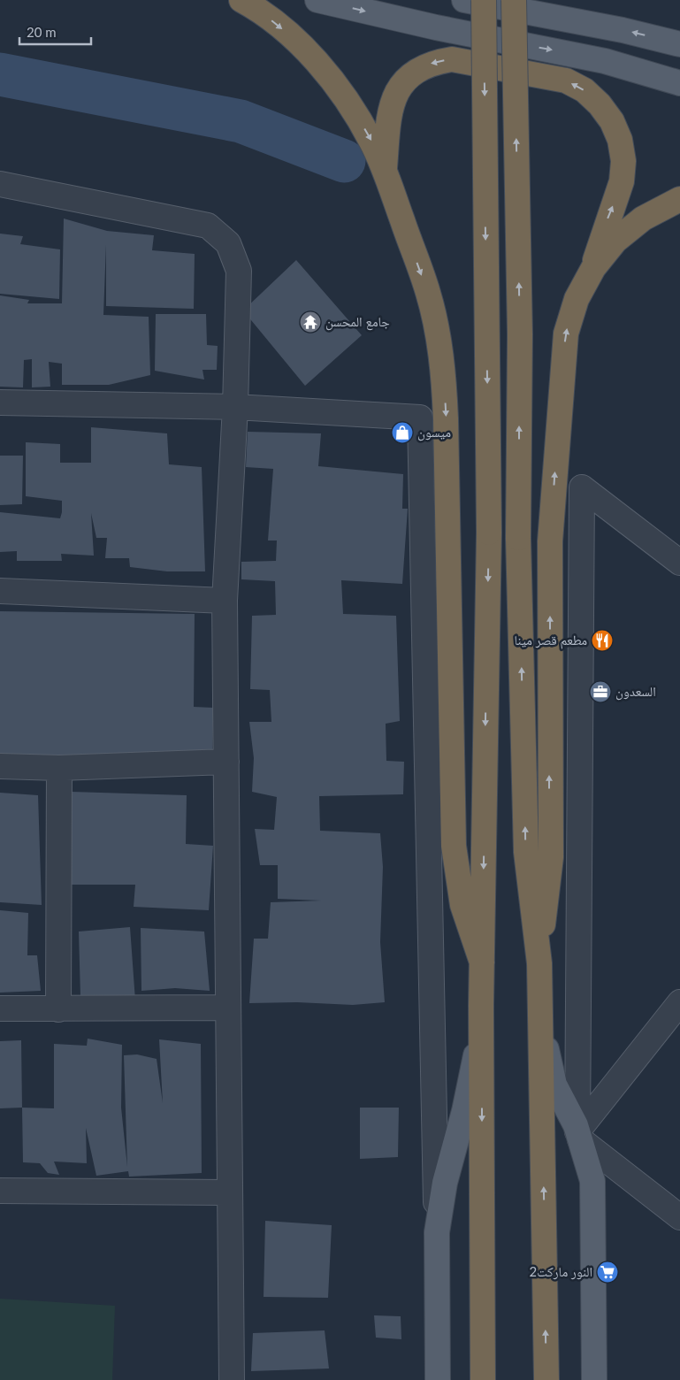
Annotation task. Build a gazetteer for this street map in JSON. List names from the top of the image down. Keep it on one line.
{"places":{"temple":["جامع المحسن"],"shop":["ميسون"],"restaurant":["مطعم قصر مينا"],"office":["السعدون"],"supermarket":["النور ماركت2"]},"scale_bar":"20 m"}
